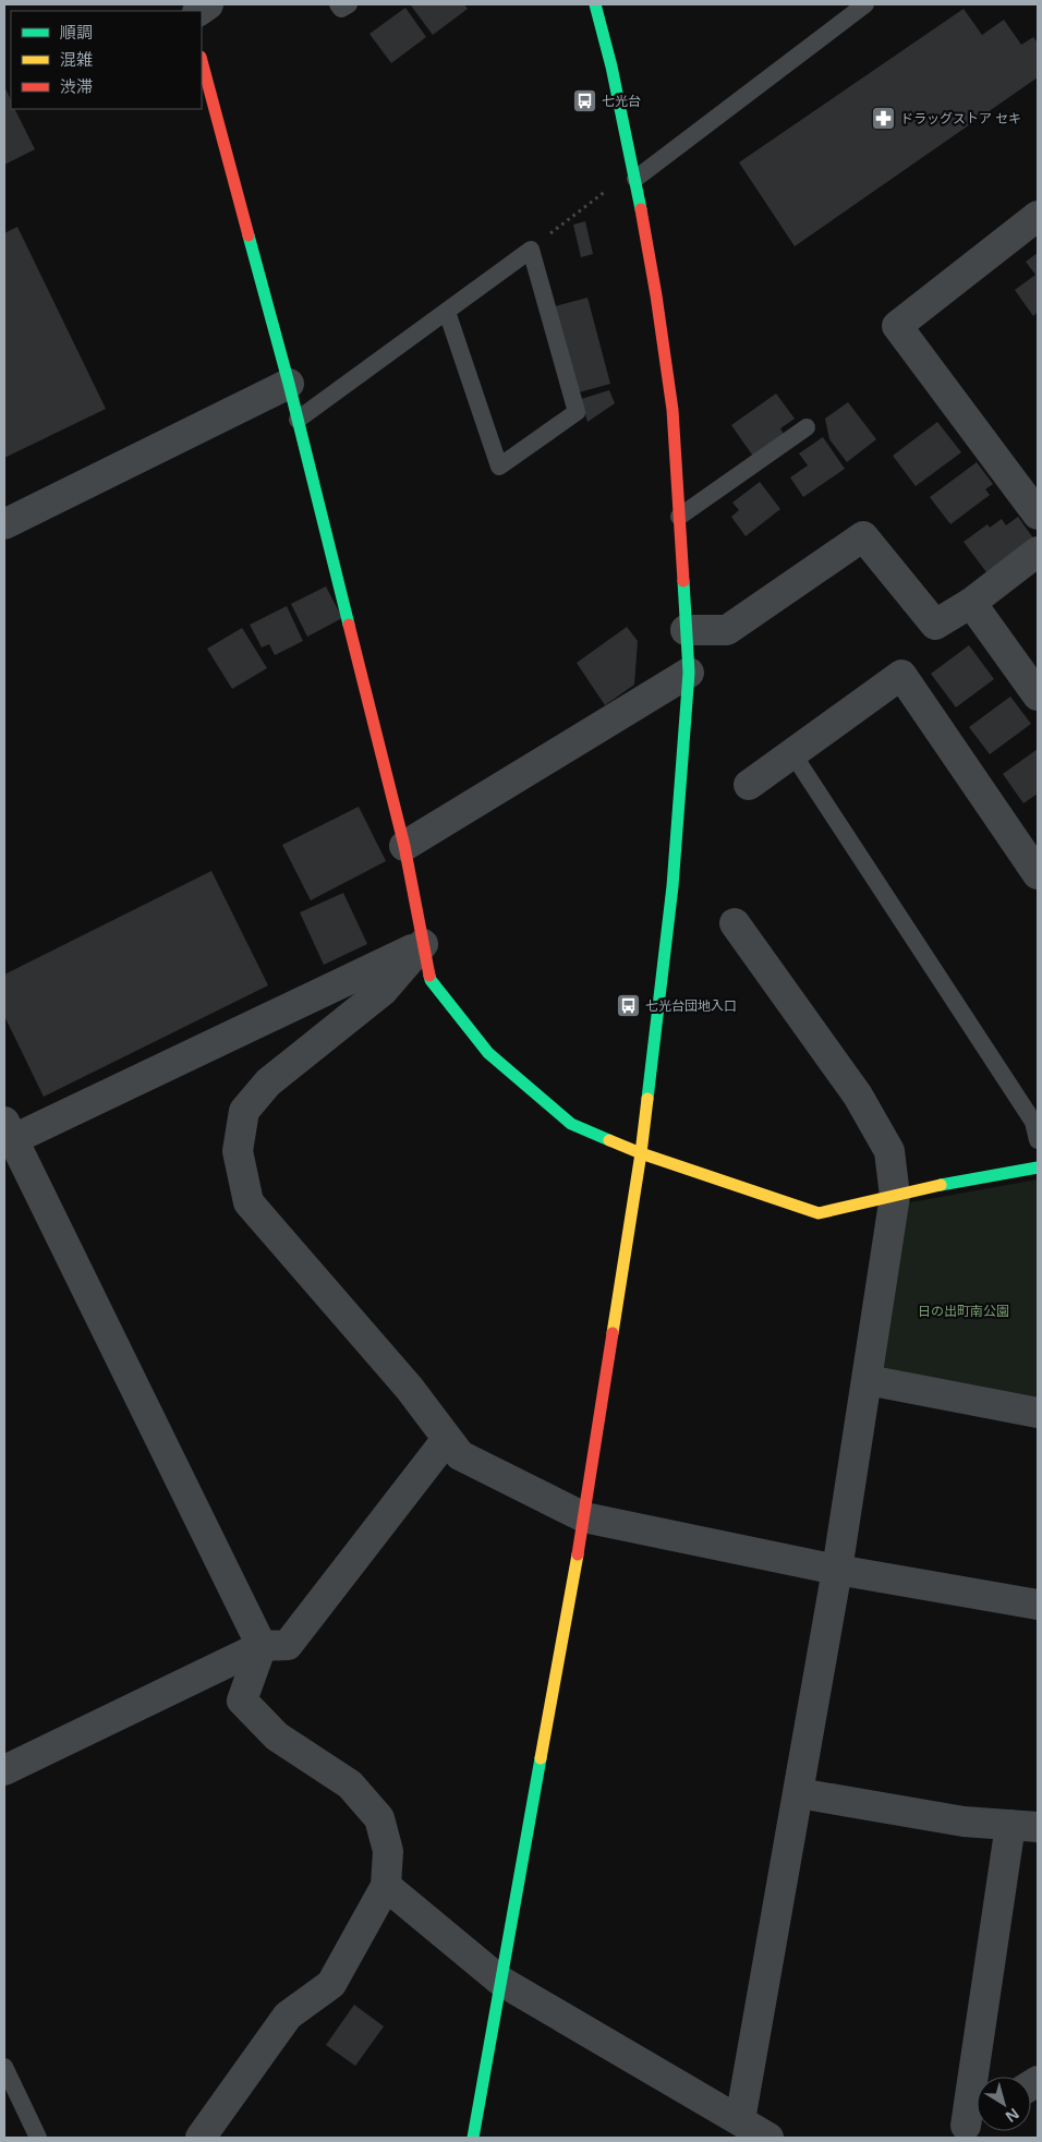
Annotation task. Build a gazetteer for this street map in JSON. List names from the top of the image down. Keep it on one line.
{"parks":["日の出町南公園"],"places":{"bus stop":["七光台","七光台団地入口"],"pharmacy":["ドラッグストア セキ"]},"legend":["順調","混雑","渋滞"],"north":"bottom right"}
